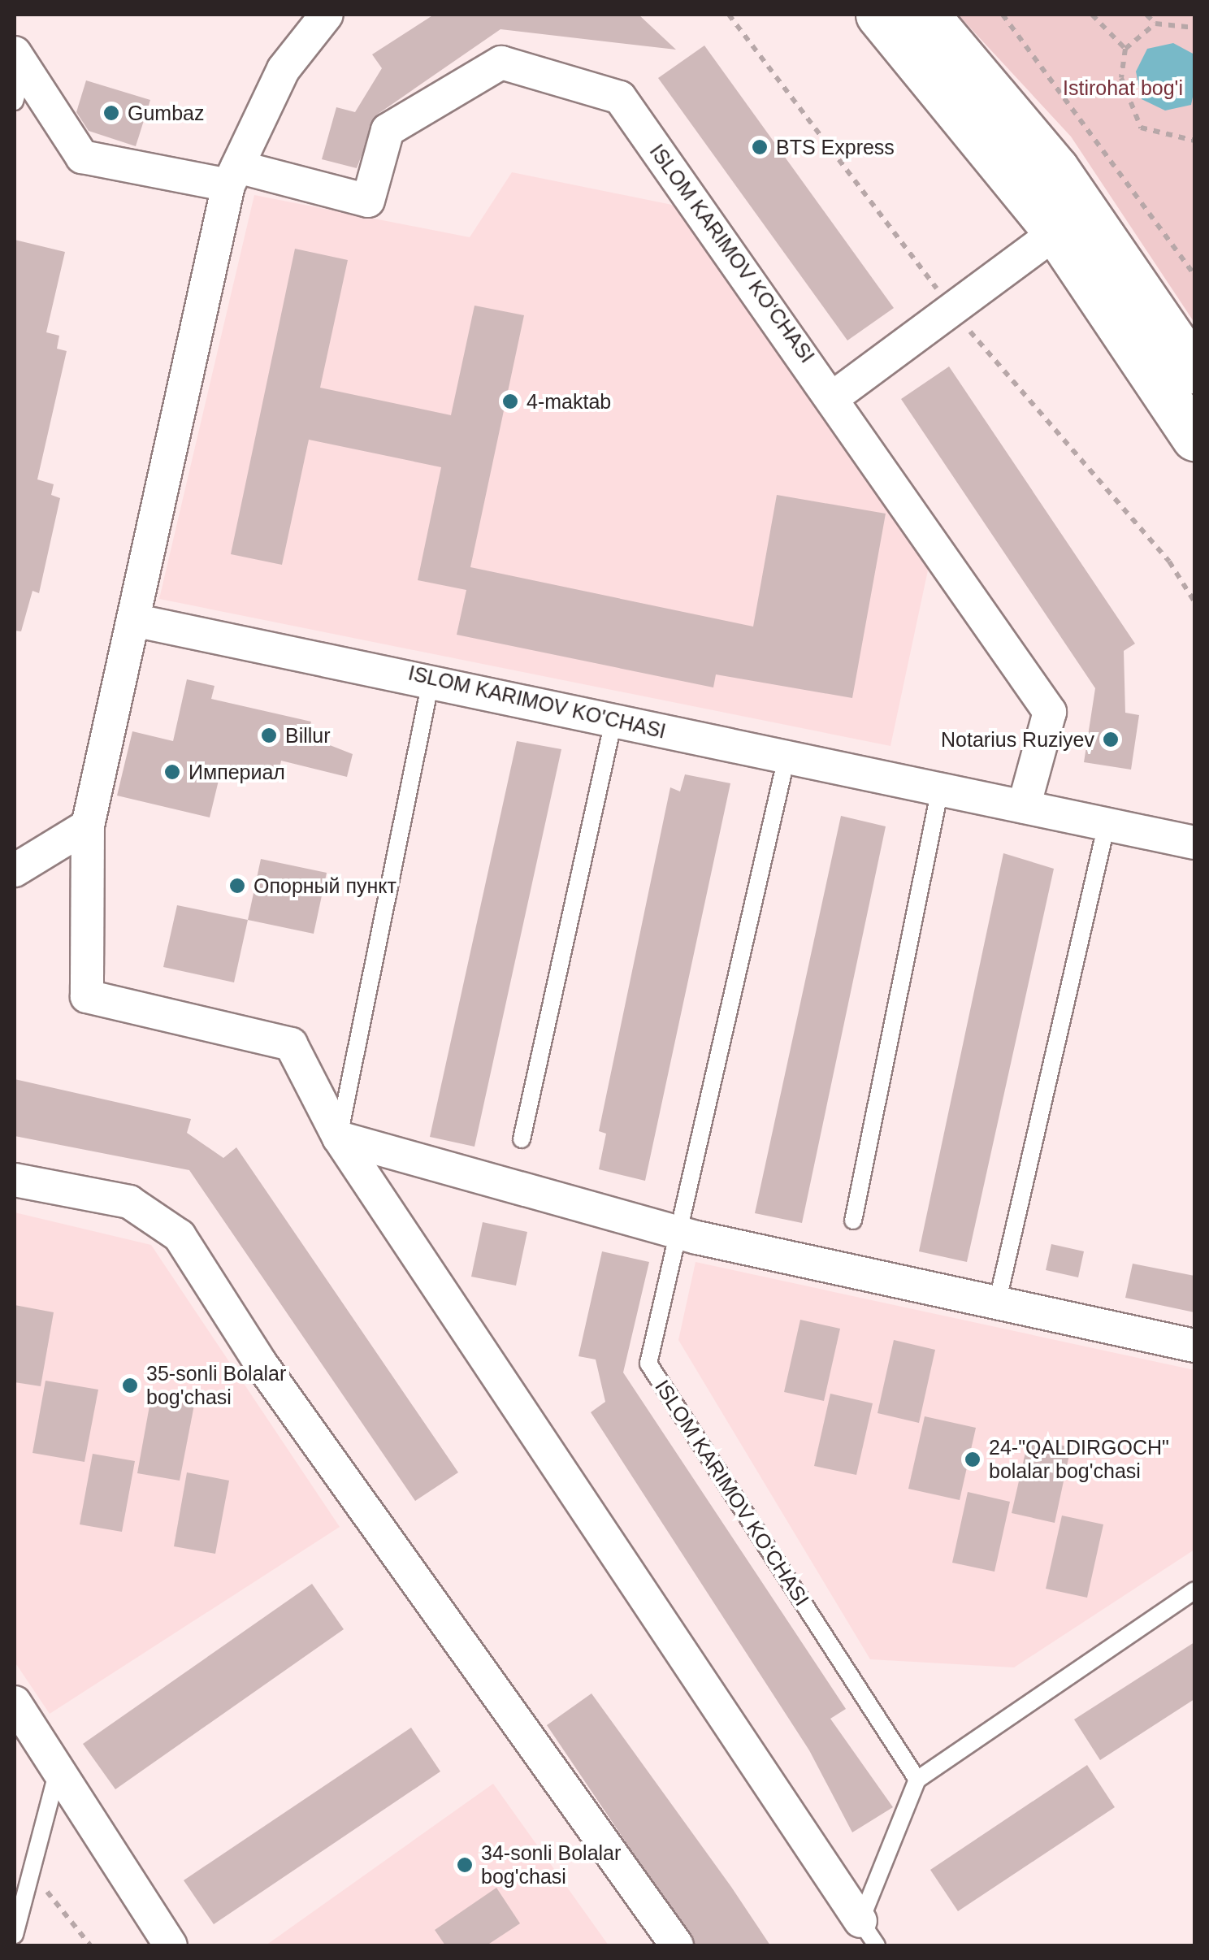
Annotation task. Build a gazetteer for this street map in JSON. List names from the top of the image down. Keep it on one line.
{"streets":{"street":["ISLOM KARIMOV KO‘CHASI","ISLOM KARIMOV KO'CHASI"]},"crossings":[["ISLOM KARIMOV KO‘CHASI","ISLOM KARIMOV KO'CHASI"]],"parks":["Istirohat bog'i"],"places":["Gumbaz","BTS Express","4-maktab","Billur","Notarius Ruziyev","Империал","Опорный пункт","35-sonli Bolalar bog'chasi","24-\"QALDIRGOCH\" bolalar bog'chasi","34-sonli Bolalar bog'chasi"]}
